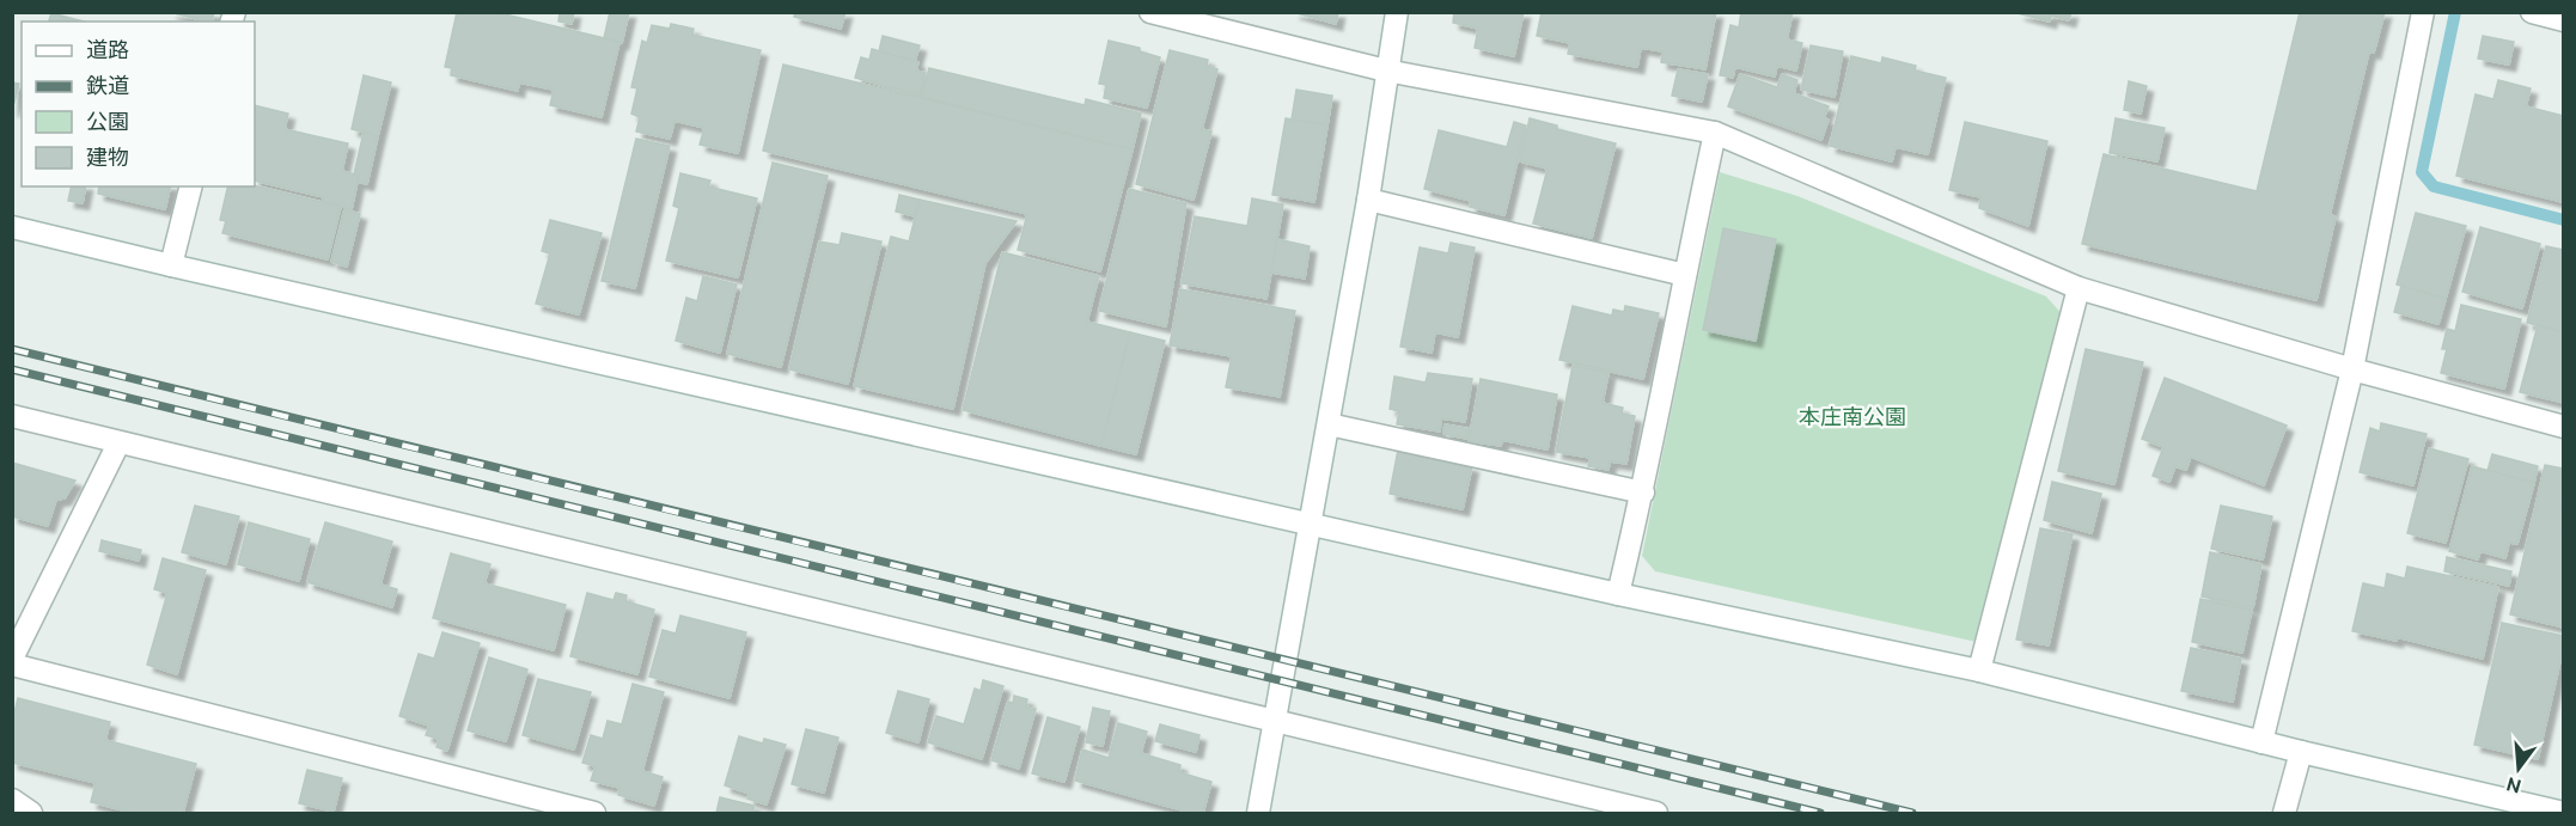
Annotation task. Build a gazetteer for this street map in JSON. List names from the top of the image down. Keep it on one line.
{"parks":["本庄南公園"],"legend":["道路","鉄道","公園","建物"],"north":"bottom"}
